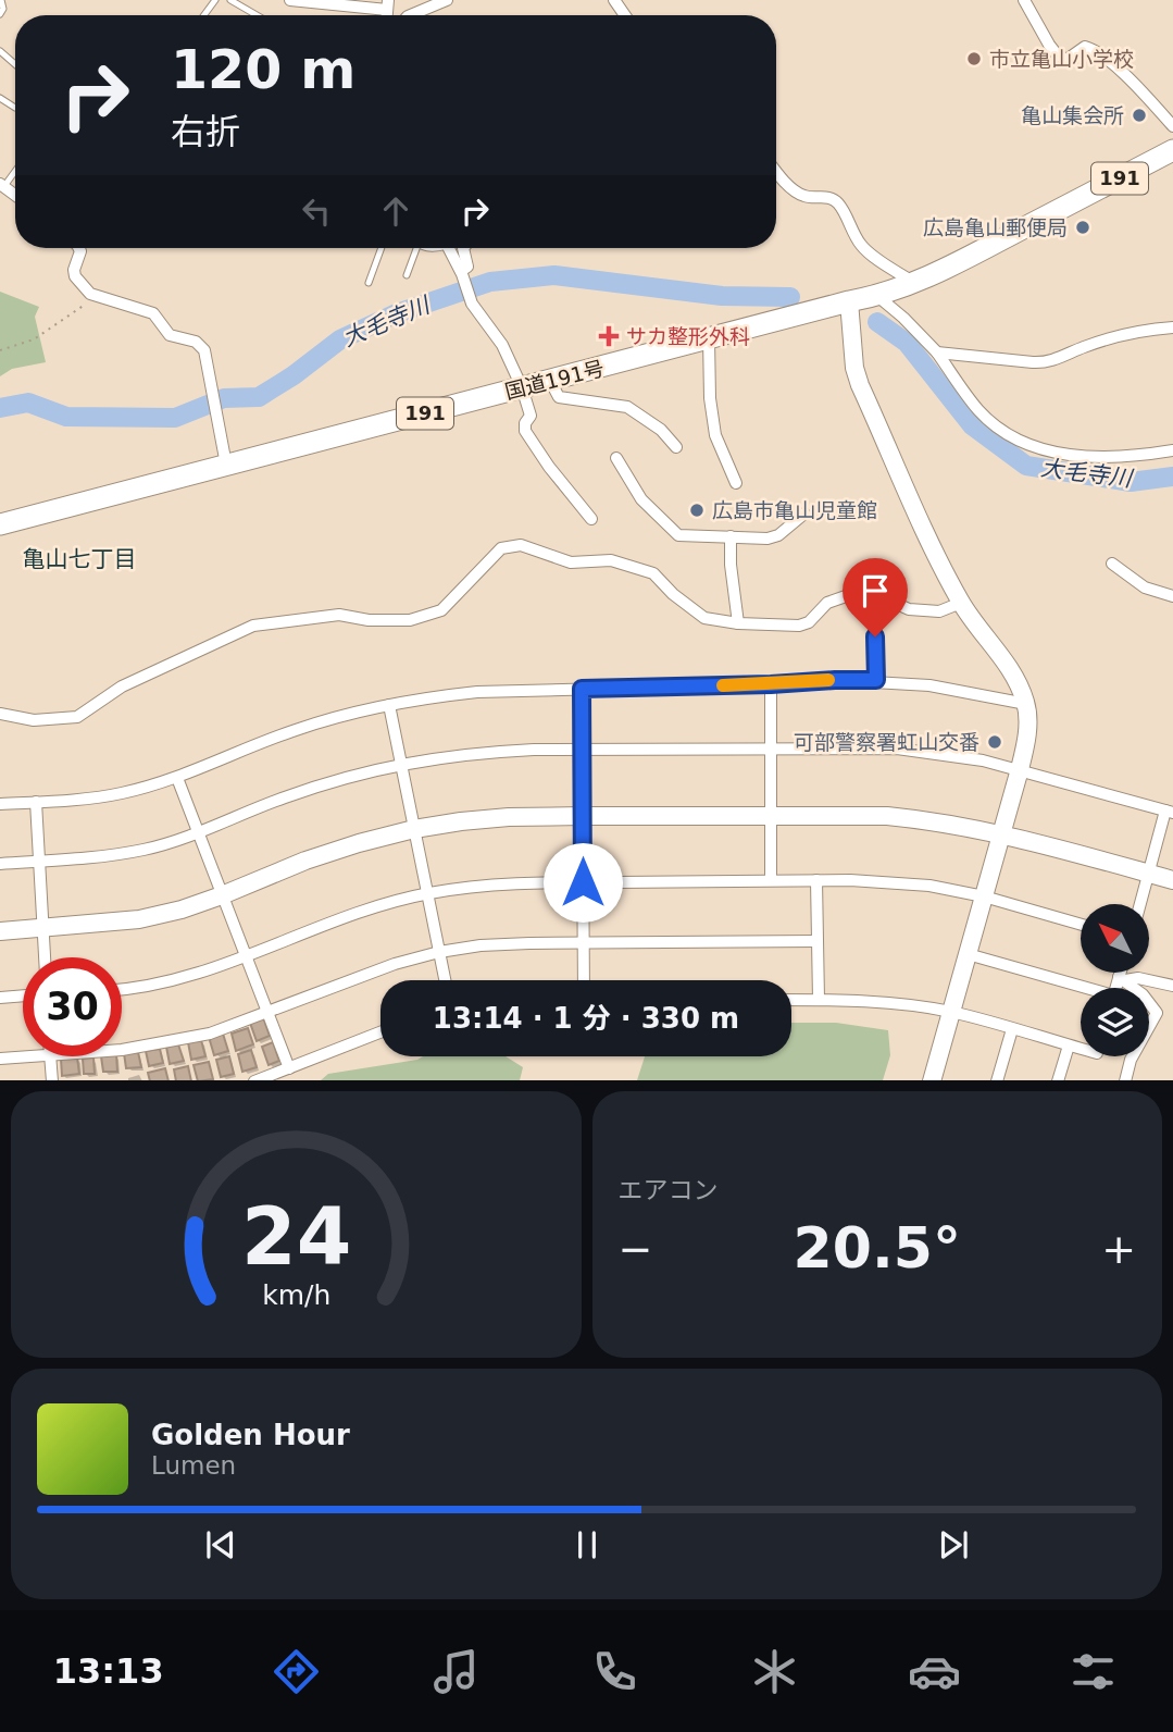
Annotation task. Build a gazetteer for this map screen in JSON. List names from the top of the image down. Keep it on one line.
{"streets":{"highway":["191","国道191号"]},"districts":["亀山七丁目"],"water":["大毛寺川"],"places":{"other":["市立亀山小学校","亀山集会所","広島亀山郵便局","広島市亀山児童館","可部警察署虹山交番"],"health":["サカ整形外科"]},"north":"top left","page":{"turn":["120 m","右折"],"limit":"30","trip":"13:14 · 1 分 · 330 m","tile":"エアコン","heat":["−","20.5°","+"],"song":["Golden Hour","Lumen"],"tabs":"13:13","gauge":["24","km/h"]}}
